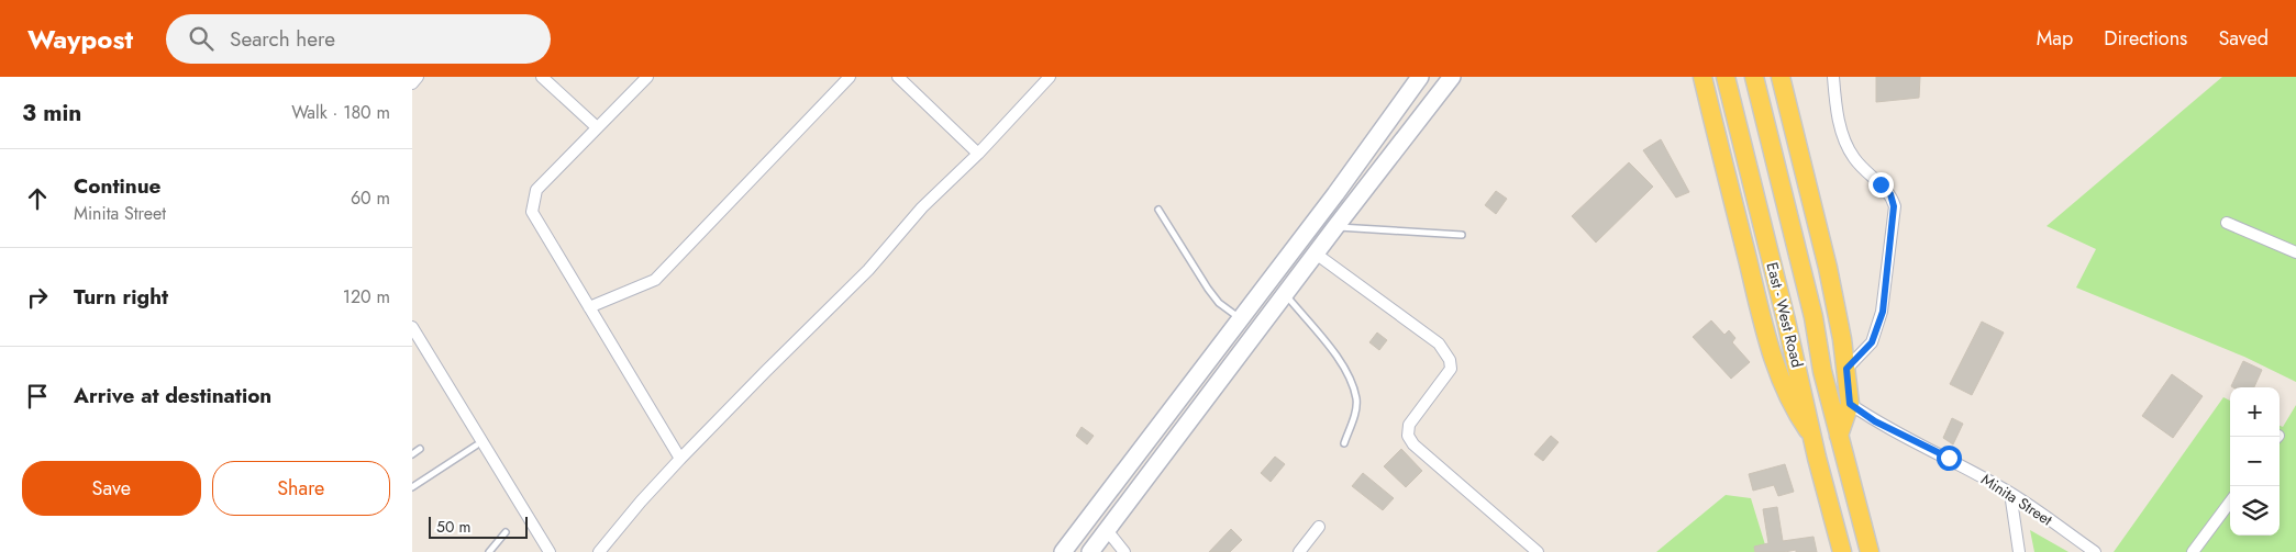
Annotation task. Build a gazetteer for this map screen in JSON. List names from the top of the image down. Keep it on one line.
{"streets":{"main road":["East - West Road"],"street":["Minita Street"]},"scale_bar":"50 m","page":{"header":"Waypost","search":"Search here","nav":["Map","Directions","Saved"],"heading":["3 min","Walk · 180 m"],"list":[["Continue","Minita Street","60 m"],["Turn right","120 m"],"Arrive at destination"],"map_buttons":["+","−"],"buttons":["Save","Share"],"scale":"50 m"}}
